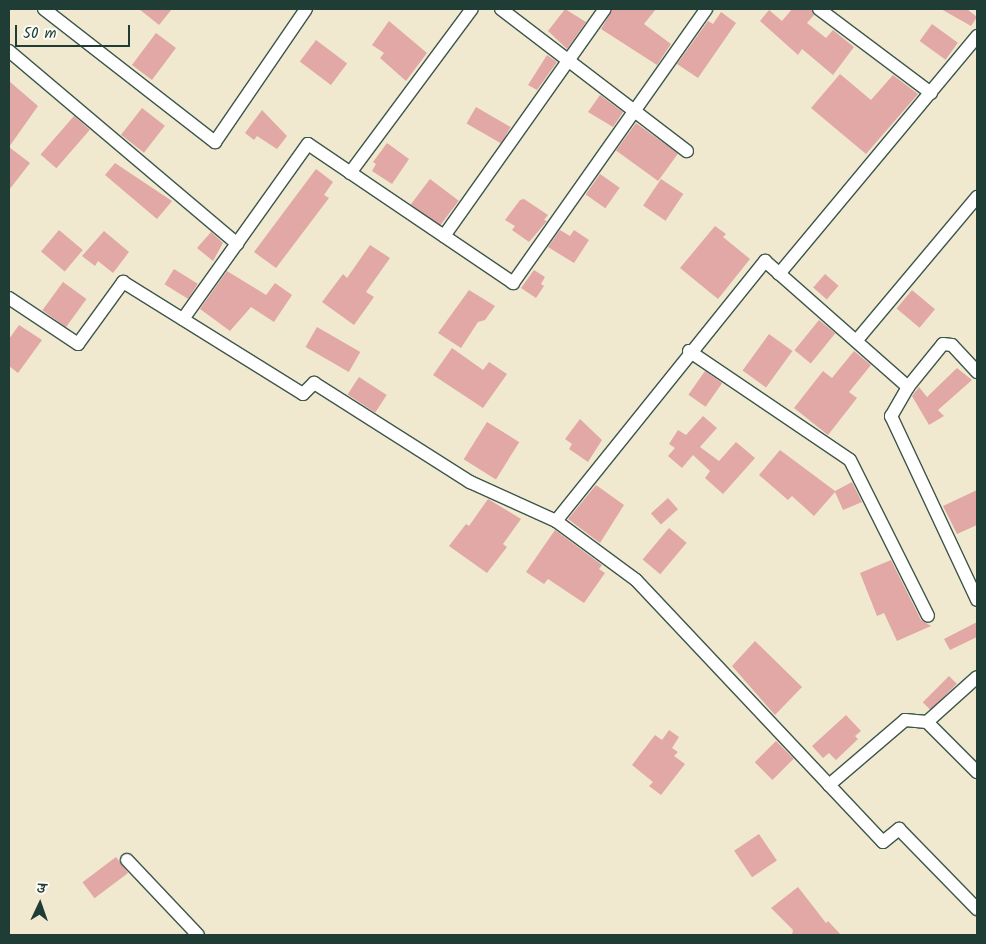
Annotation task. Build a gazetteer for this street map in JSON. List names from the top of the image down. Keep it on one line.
{"scale_bar":"50 m","north":"top"}
